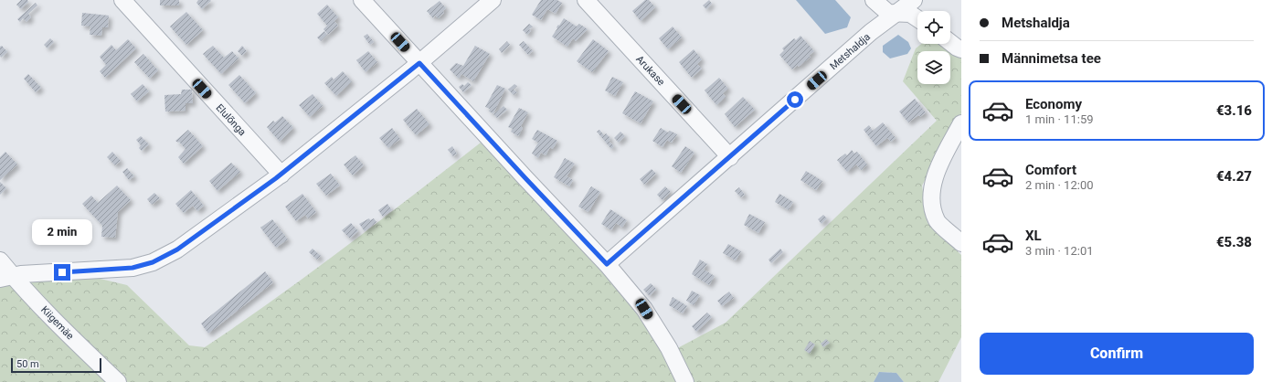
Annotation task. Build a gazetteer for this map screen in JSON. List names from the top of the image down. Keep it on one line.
{"streets":{"street":["Metshaldja","Arukase","Elulõnga","Kiigemäe"]},"crossings":[["Metshaldja","Arukase"]],"scale_bar":"50 m","page":{"banner":["Metshaldja","Männimetsa tee"],"list":[{"name":"Economy","note":"1 min · 11:59","value":"€3.16"},{"name":"Comfort","note":"2 min · 12:00","value":"€4.27"},{"name":"XL","note":"3 min · 12:01","value":"€5.38"}],"bubble":"2 min","buttons":"Confirm","scale":"50 m"}}
